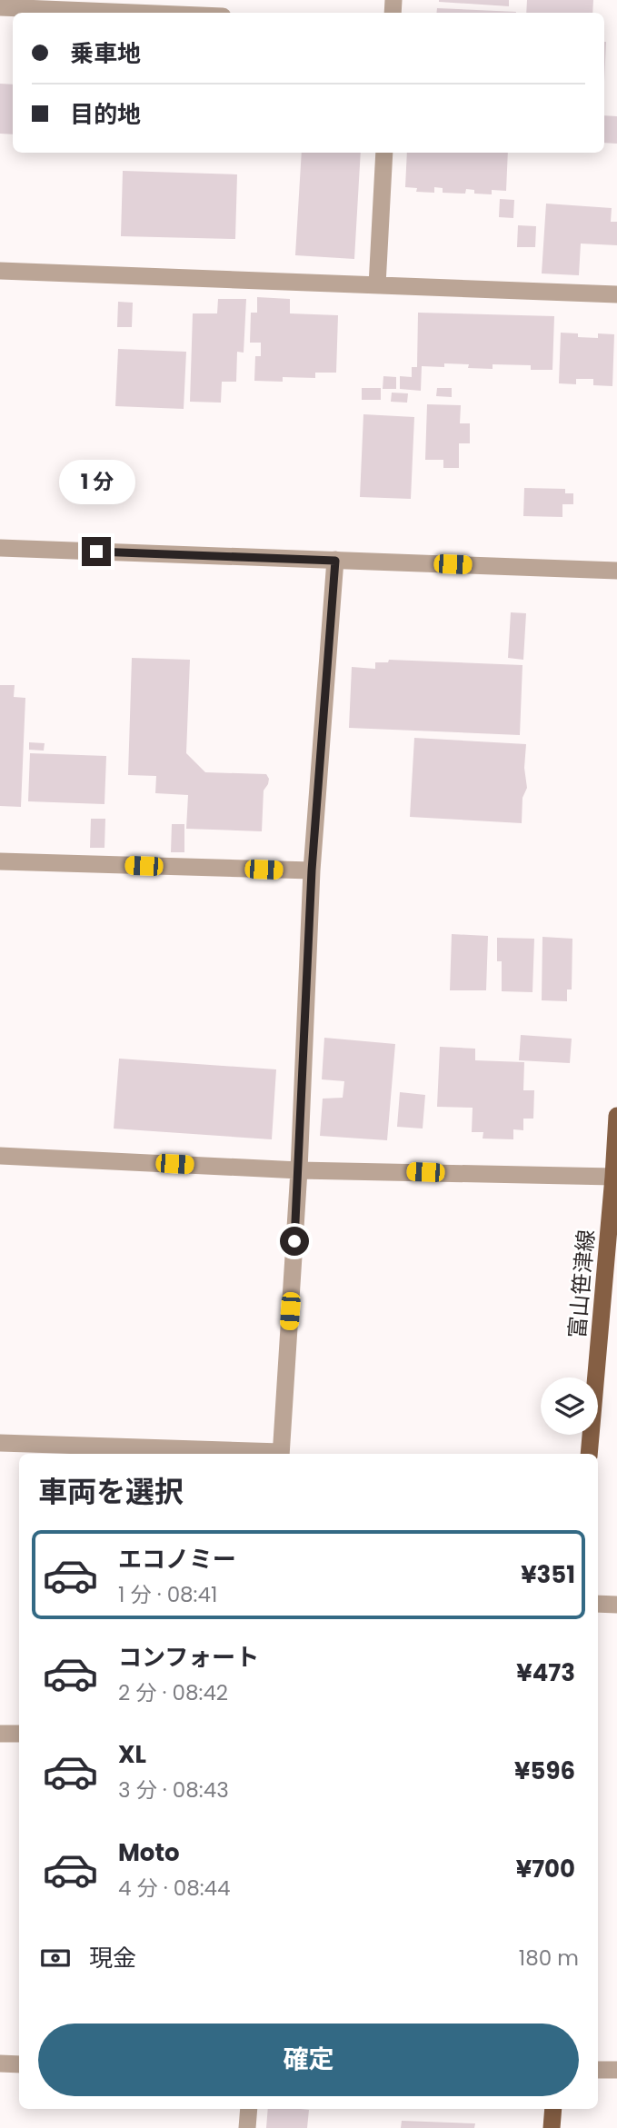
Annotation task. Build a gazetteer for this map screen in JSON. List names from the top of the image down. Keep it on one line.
{"streets":{"main road":["富山笹津線"]},"page":{"banner":["乗車地","目的地"],"bubble":"1 分","heading":"車両を選択","list":[{"name":"エコノミー","note":"1 分 · 08:41","value":"¥351"},{"name":"コンフォート","note":"2 分 · 08:42","value":"¥473"},{"name":"XL","note":"3 分 · 08:43","value":"¥596"},{"name":"Moto","note":"4 分 · 08:44","value":"¥700"}],"pay":["現金","180 m"],"buttons":"確定"}}
